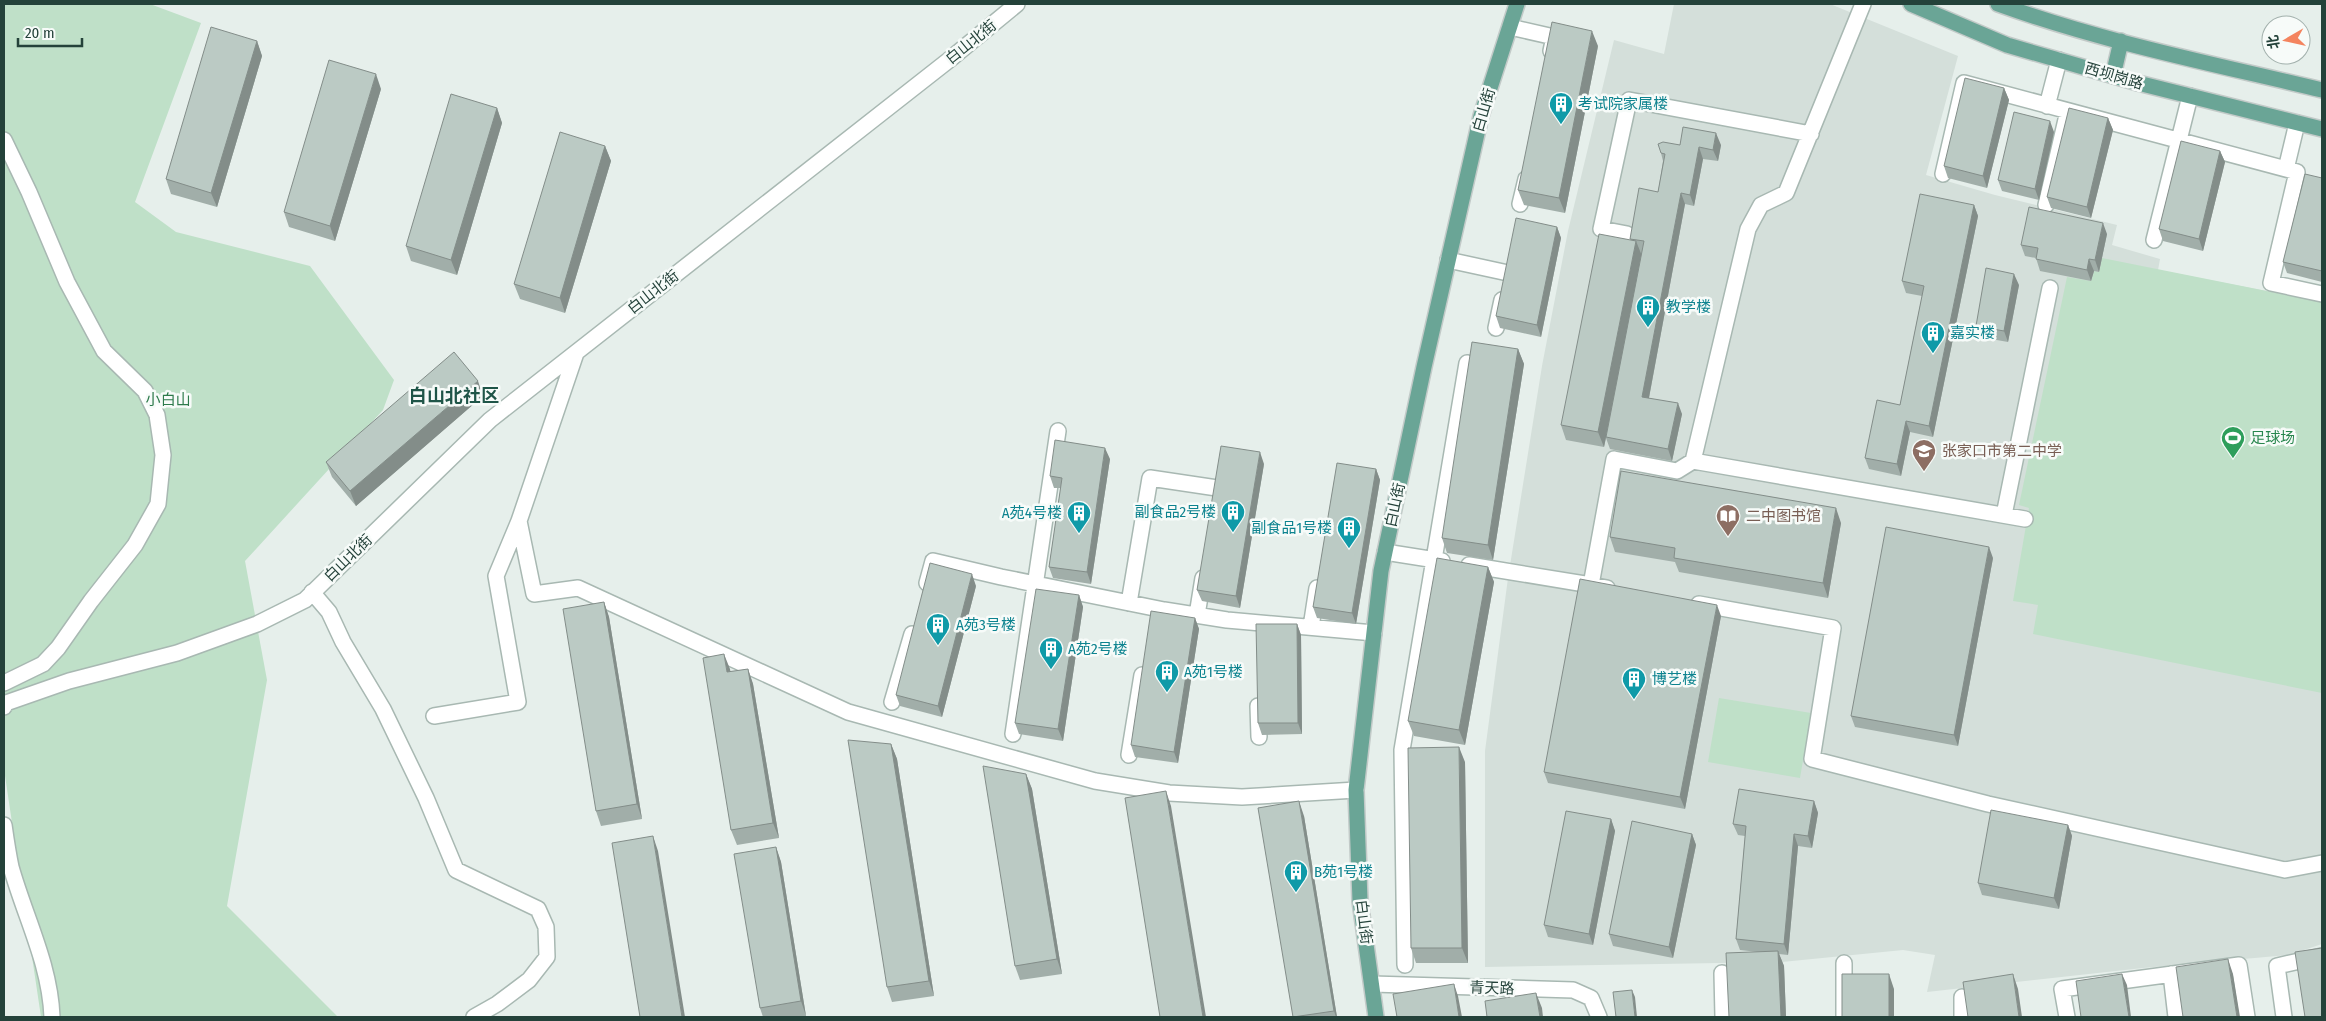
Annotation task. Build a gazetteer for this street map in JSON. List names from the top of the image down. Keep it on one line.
{"streets":{"main road":["西坝岗路","白山街"],"street":["白山北街","青天路"]},"crossings":[["白山街","青天路"]],"districts":["白山北社区"],"parks":["小白山"],"places":{"building":["考试院家属楼","教学楼","嘉实楼","副食品2号楼","A苑4号楼","副食品1号楼","A苑3号楼","A苑2号楼","A苑1号楼","博艺楼","B苑1号楼"],"sports":["足球场"],"school or university":["张家口市第二中学"],"library":["二中图书馆"]},"scale_bar":"20 m","north":"left"}
